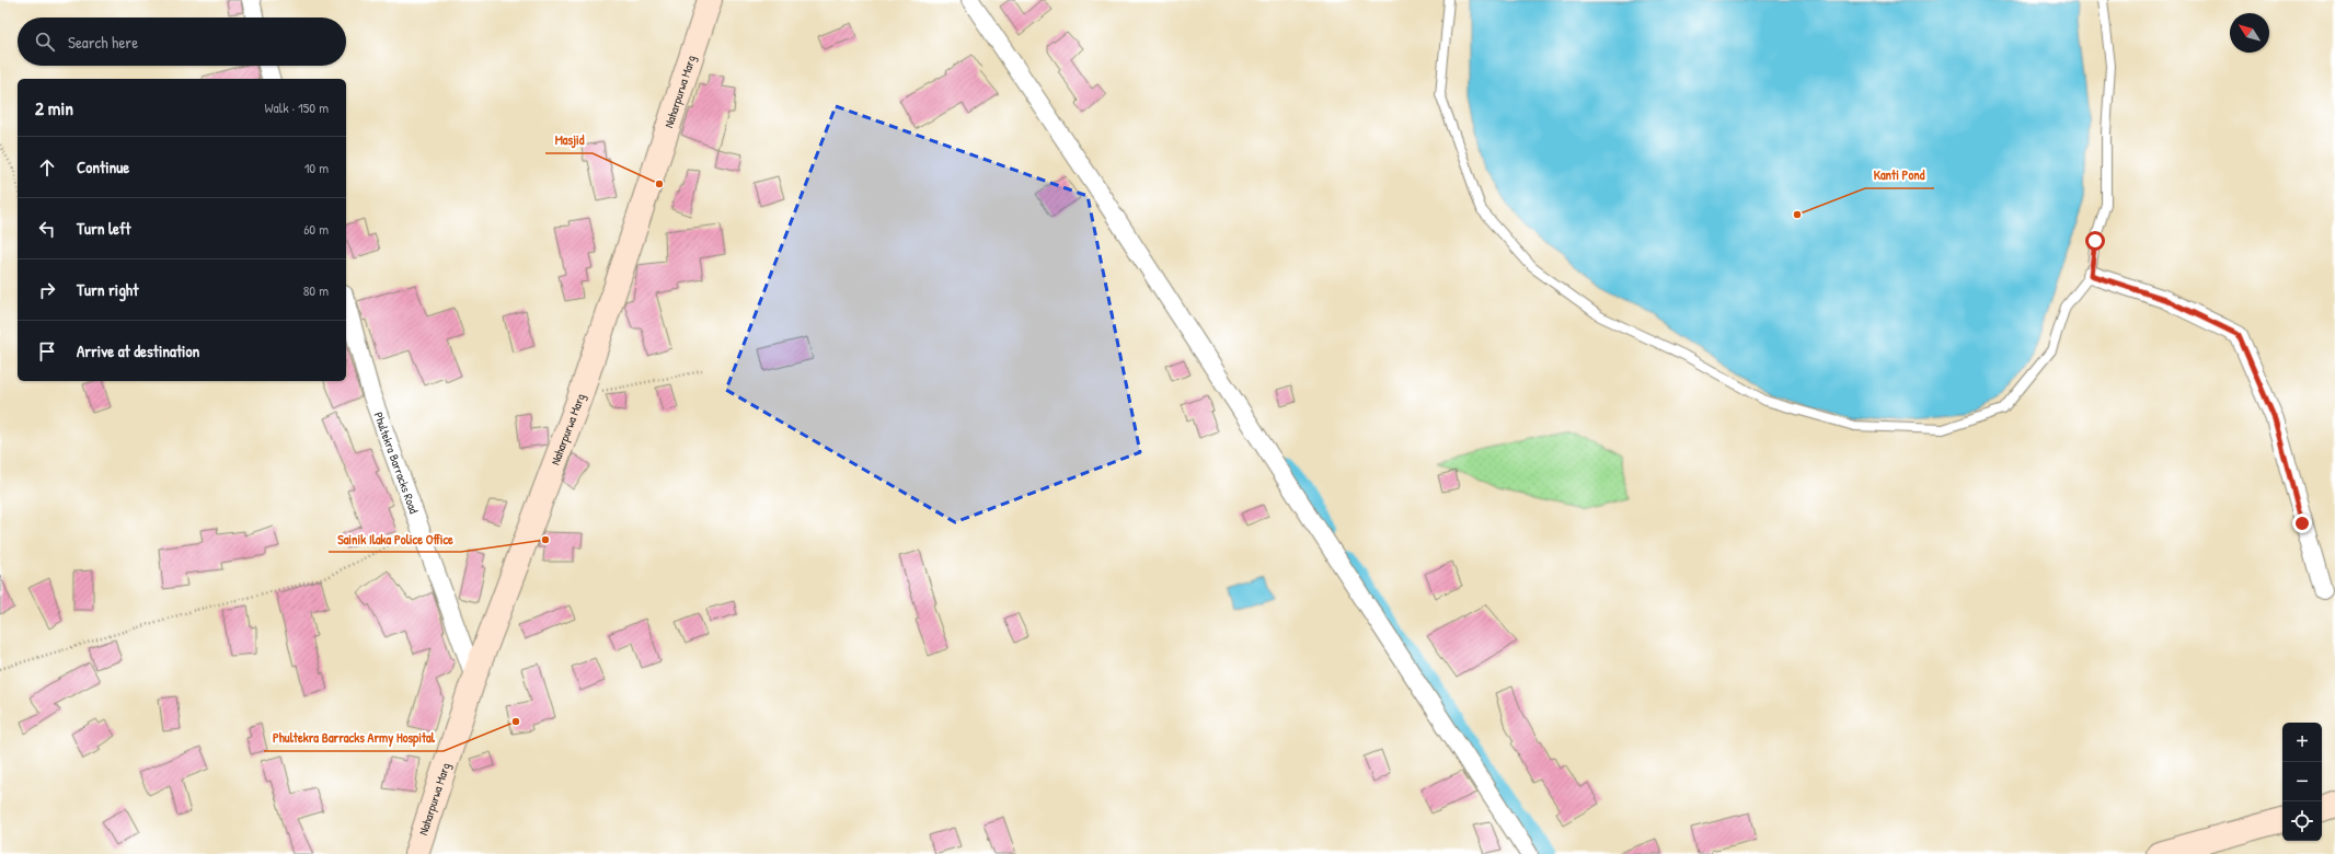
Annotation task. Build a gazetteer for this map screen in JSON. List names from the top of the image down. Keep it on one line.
{"streets":{"main road":["Naharpurwa Marg"],"street":["Phultekra Barracks Road"]},"crossings":[["Naharpurwa Marg","Phultekra Barracks Road"]],"places":["Masjid","Kanti Pond","Sainik Ilaka Police Office","Phultekra Barracks Army Hospital"],"north":"top left","page":{"search":"Search here","heading":["2 min","Walk · 150 m"],"list":[["Continue","10 m"],["Turn left","60 m"],["Turn right","80 m"],"Arrive at destination"],"map_buttons":["+","−"]}}
